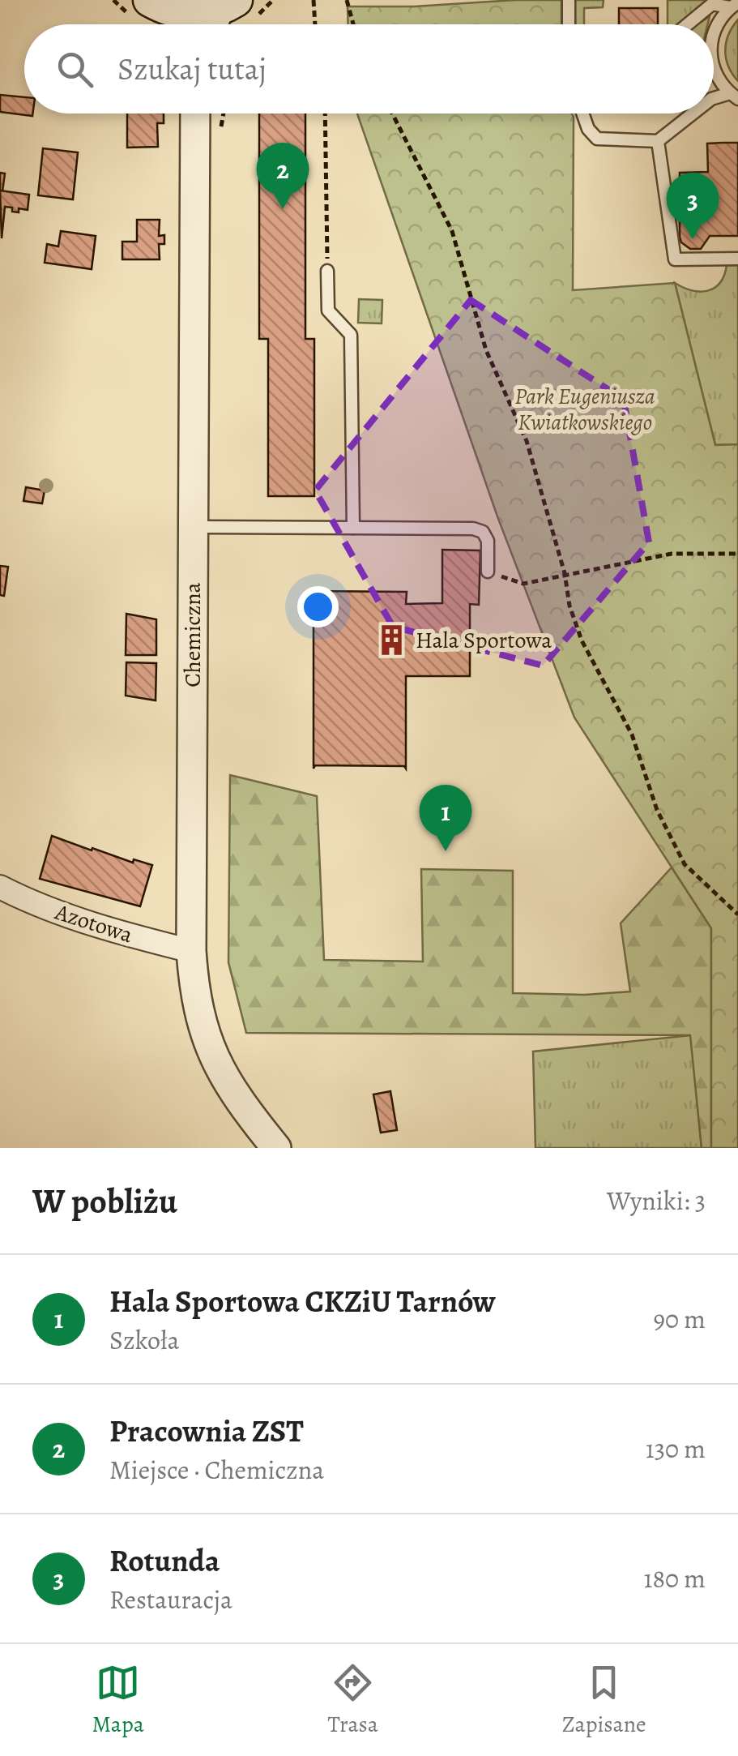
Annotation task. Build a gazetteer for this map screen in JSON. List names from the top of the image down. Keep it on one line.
{"streets":{"street":["Chemiczna","Azotowa"]},"crossings":[["Chemiczna","Azotowa"]],"parks":["Park Eugeniusza Kwiatkowskiego"],"places":{"building":["Hala Sportowa"]},"page":{"search":"Szukaj tutaj","pins":["2","3","1"],"heading":["W pobliżu","Wyniki: 3"],"list":[{"mark":"1","name":"Hala Sportowa CKZiU Tarnów","note":"Szkoła","value":"90 m"},{"mark":"2","name":"Pracownia ZST","note":"Miejsce · Chemiczna","value":"130 m"},{"mark":"3","name":"Rotunda","note":"Restauracja","value":"180 m"}],"nav":["Mapa","Trasa","Zapisane"]}}
